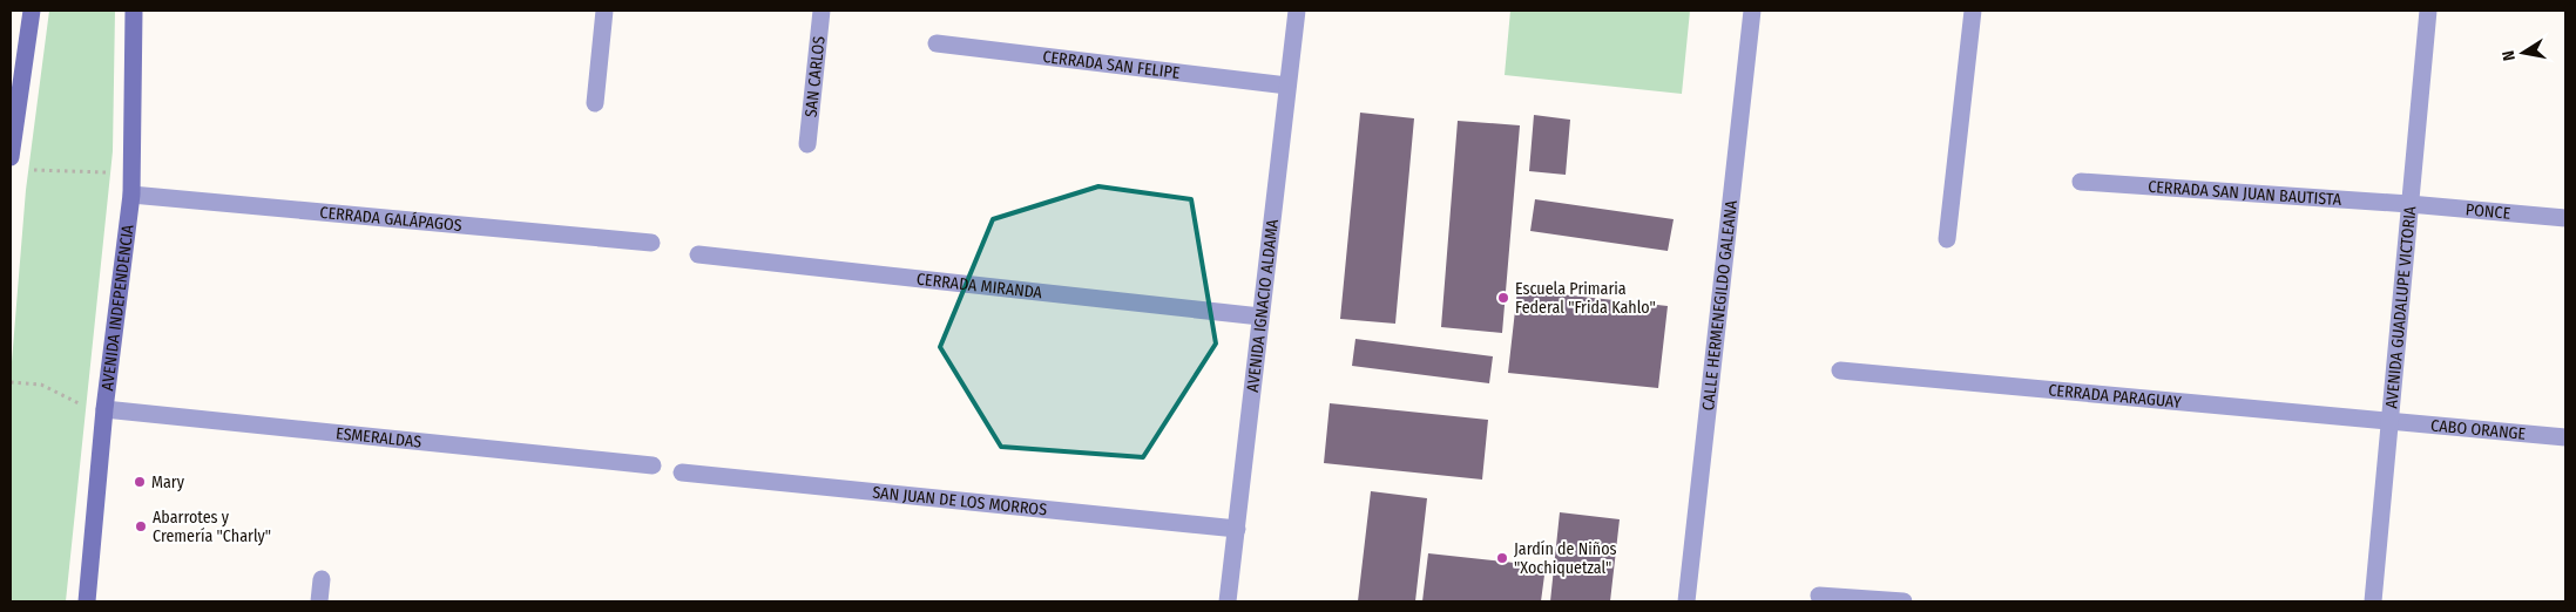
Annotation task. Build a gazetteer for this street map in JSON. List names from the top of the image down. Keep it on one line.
{"streets":{"main road":["AVENIDA INDEPENDENCIA"],"street":["CERRADA SAN FELIPE","SAN CARLOS","CERRADA SAN JUAN BAUTISTA","PONCE","CERRADA GALÁPAGOS","CERRADA MIRANDA","AVENIDA IGNACIO ALDAMA","CALLE HERMENEGILDO GALEANA","AVENIDA GUADALUPE VICTORIA","CERRADA PARAGUAY","CABO ORANGE","ESMERALDAS","SAN JUAN DE LOS MORROS"]},"crossings":[["CERRADA SAN FELIPE","AVENIDA IGNACIO ALDAMA"],["CERRADA SAN JUAN BAUTISTA","PONCE"],["CERRADA SAN JUAN BAUTISTA","AVENIDA GUADALUPE VICTORIA"],["PONCE","AVENIDA GUADALUPE VICTORIA"],["CERRADA GALÁPAGOS","AVENIDA INDEPENDENCIA"],["CERRADA MIRANDA","AVENIDA IGNACIO ALDAMA"],["AVENIDA INDEPENDENCIA","ESMERALDAS"],["AVENIDA IGNACIO ALDAMA","SAN JUAN DE LOS MORROS"],["AVENIDA GUADALUPE VICTORIA","CERRADA PARAGUAY"],["AVENIDA GUADALUPE VICTORIA","CABO ORANGE"],["CERRADA PARAGUAY","CABO ORANGE"]],"places":["Escuela Primaria Federal \"Frida Kahlo\"","Mary","Abarrotes y Cremería \"Charly\"","Jardín de Niños \"Xochiquetzal\""],"north":"left"}
